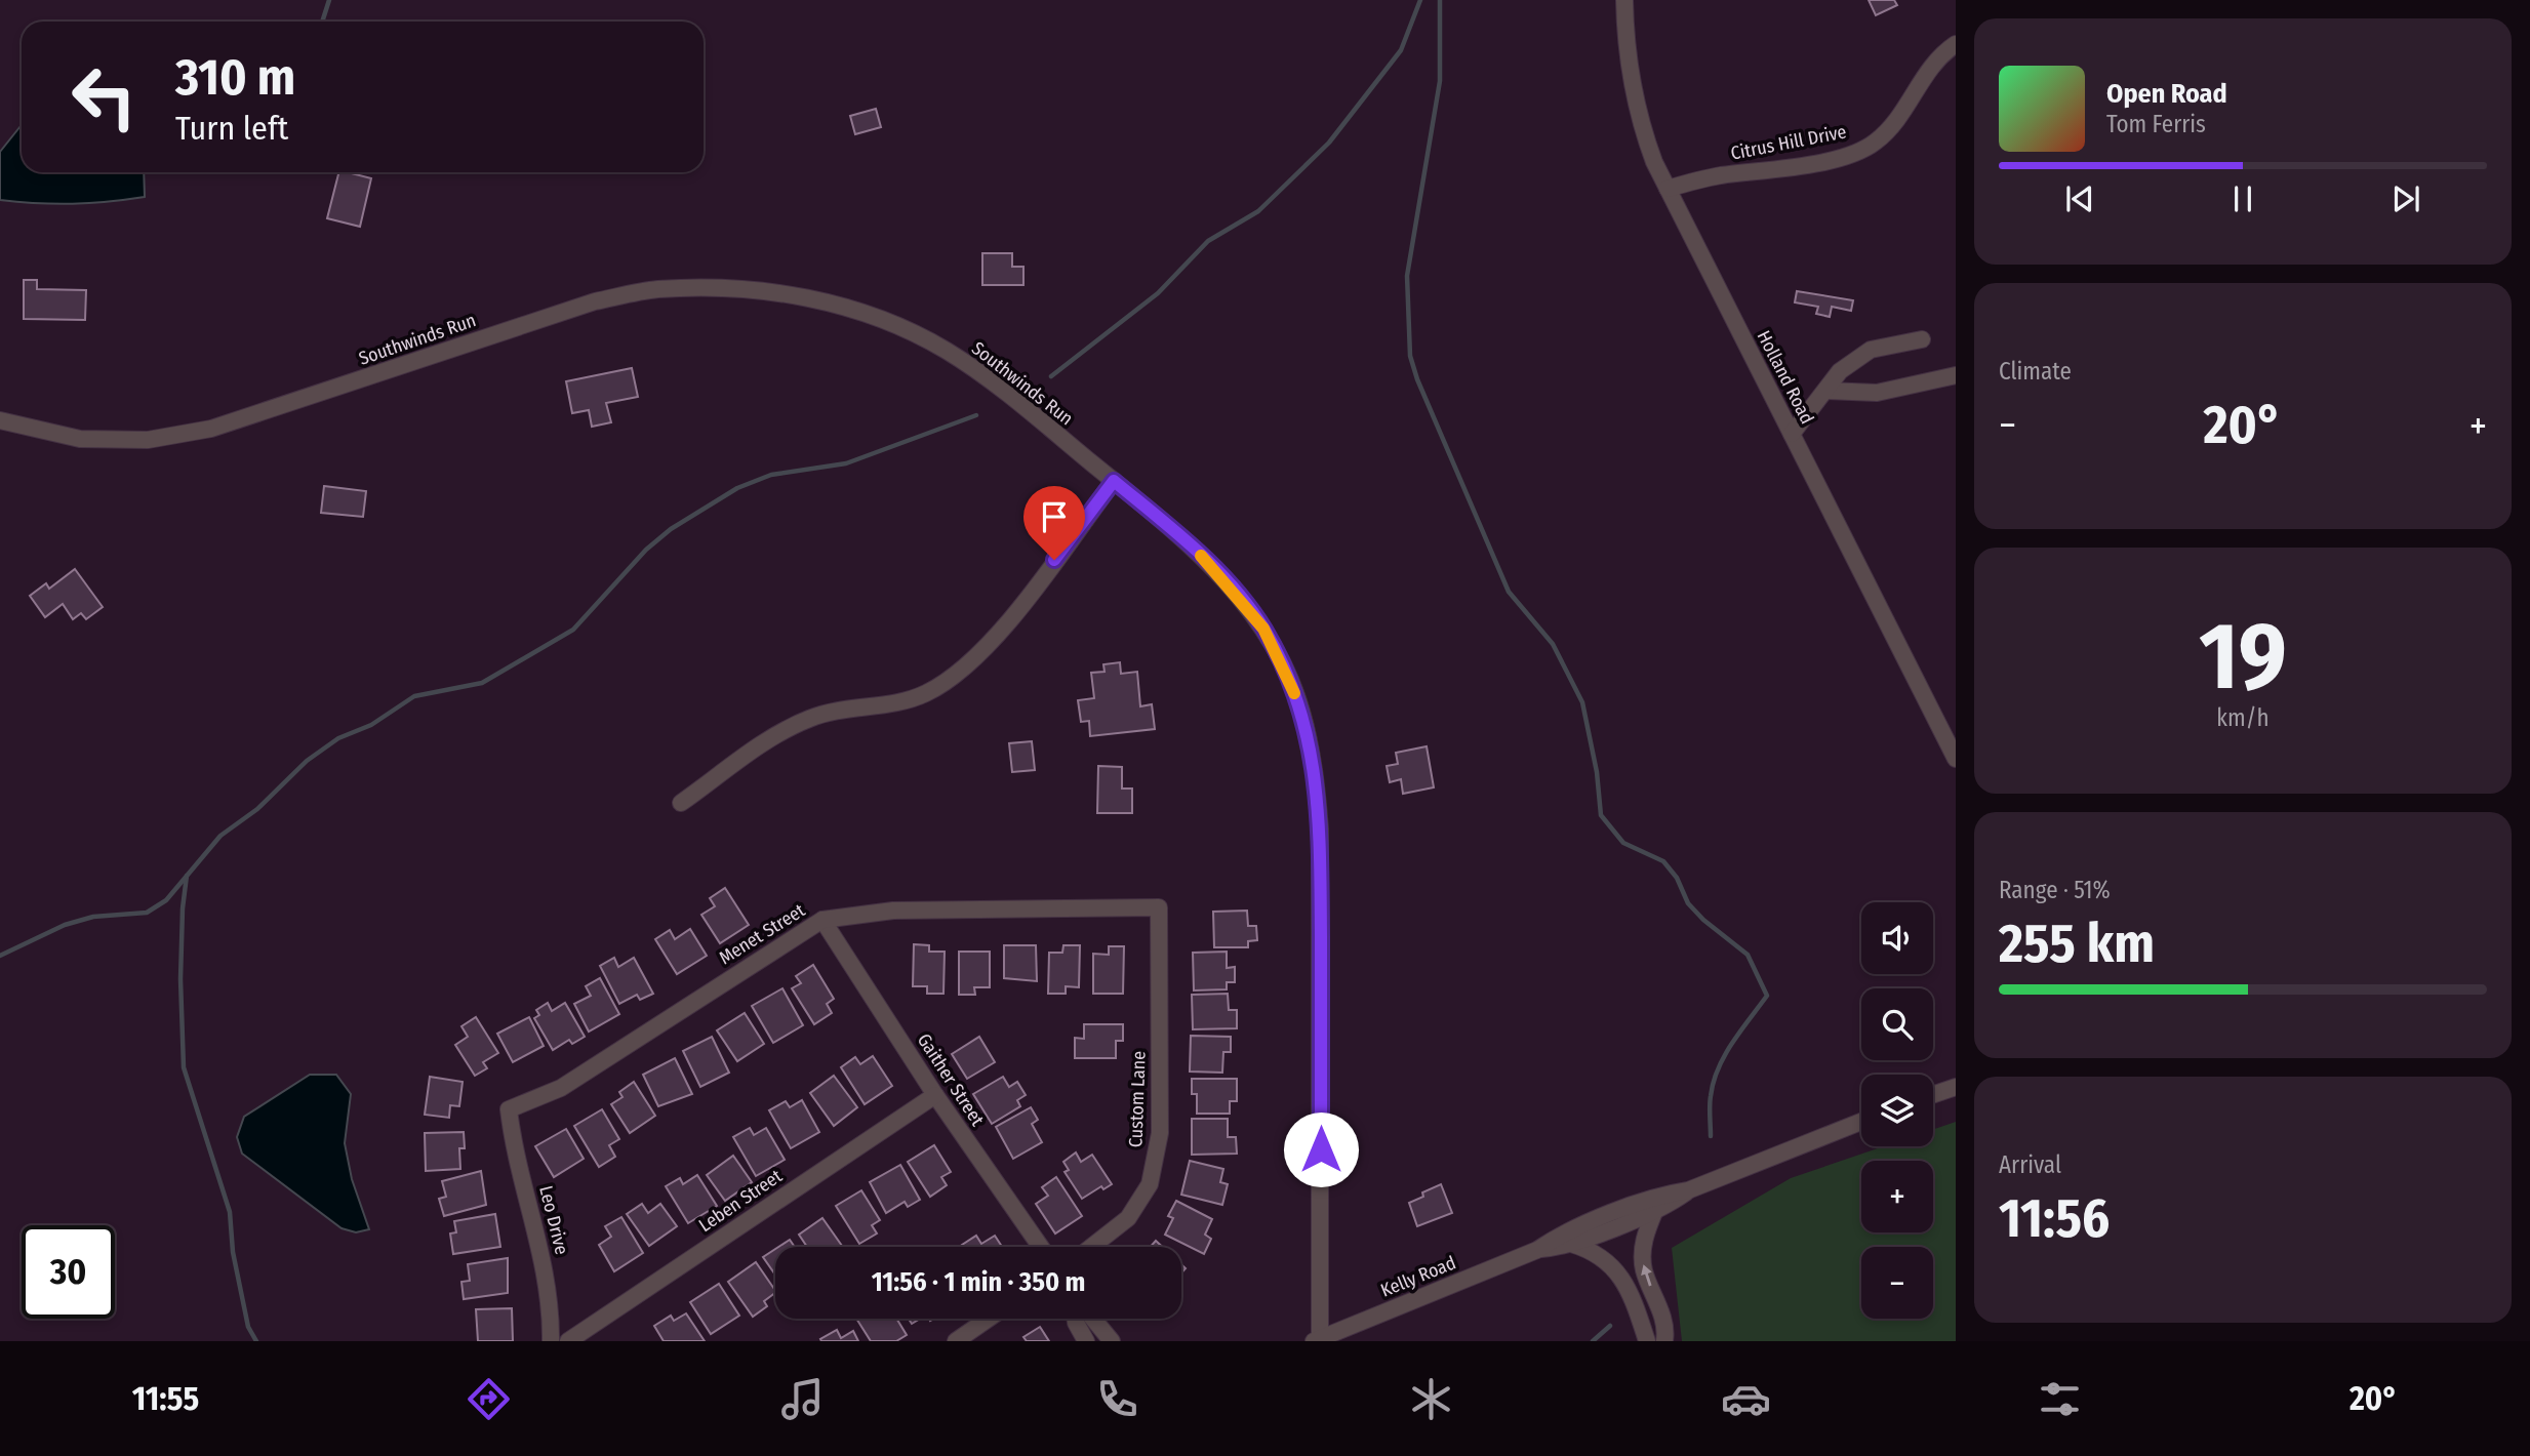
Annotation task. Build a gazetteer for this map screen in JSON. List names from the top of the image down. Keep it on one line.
{"streets":{"street":["Citrus Hill Drive","Southwinds Run","Holland Road","Menet Street","Gaither Street","Custom Lane","Leben Street","Leo Drive","Kelly Road"]},"crossings":[["Citrus Hill Drive","Holland Road"],["Southwinds Run","Kelly Road"],["Menet Street","Gaither Street"],["Menet Street","Custom Lane"],["Menet Street","Leo Drive"],["Gaither Street","Leben Street"]],"page":{"turn":["310 m","Turn left"],"song":["Open Road","Tom Ferris"],"tile":["Climate",["19","km/h"],["Range · 51%","255 km"],["Arrival","11:56"]],"heat":["−","20°","+"],"map_buttons":["+","−"],"limit":"30","trip":"11:56 · 1 min · 350 m","tabs":["11:55","20°"]}}
